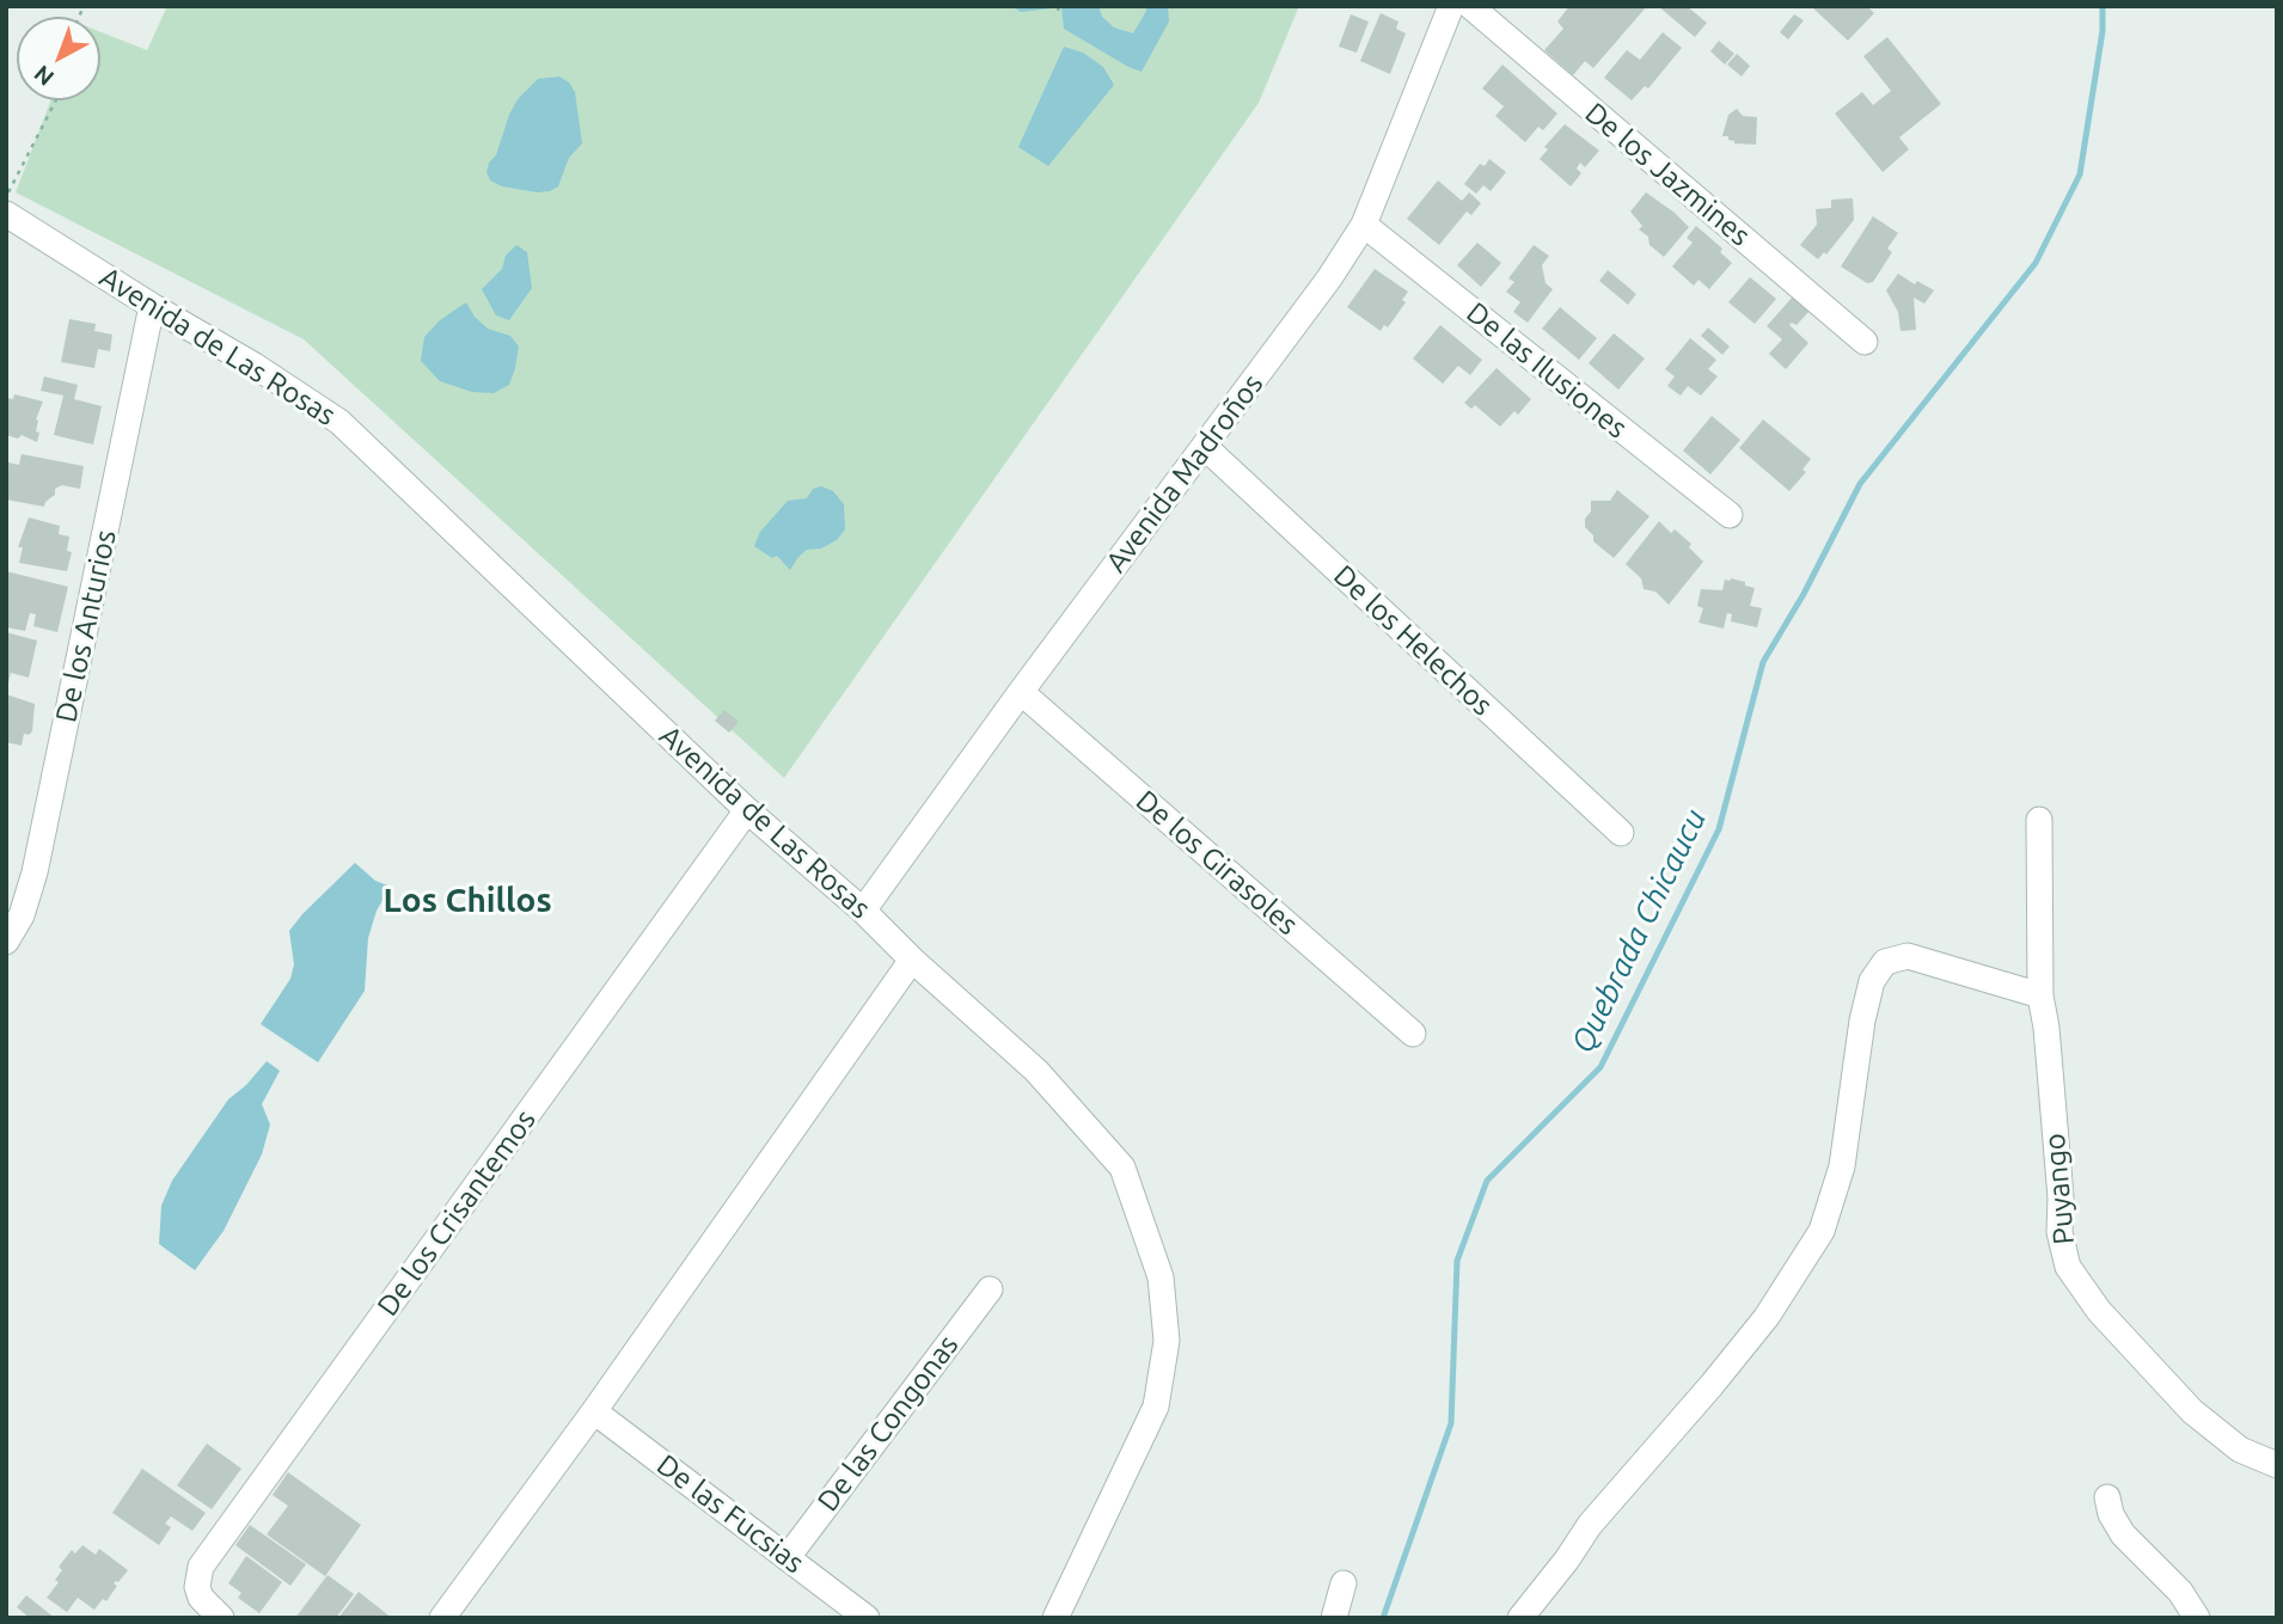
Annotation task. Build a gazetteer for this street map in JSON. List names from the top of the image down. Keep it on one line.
{"streets":{"street":["De los Jazmines","Avenida de Las Rosas","De las Ilusiones","Avenida Madroños","De los Anturios","De los Helechos","De los Girasoles","Puyango","De los Crisantemos","De las Congonas","De las Fucsias"]},"crossings":[["Avenida de Las Rosas","Avenida Madroños"],["Avenida de Las Rosas","De los Anturios"],["Avenida de Las Rosas","De los Crisantemos"],["De las Ilusiones","Avenida Madroños"],["Avenida Madroños","De los Helechos"],["Avenida Madroños","De los Girasoles"],["De las Congonas","De las Fucsias"]],"districts":["Los Chillos"],"water":["Quebrada Chicaucu"],"north":"bottom left"}
